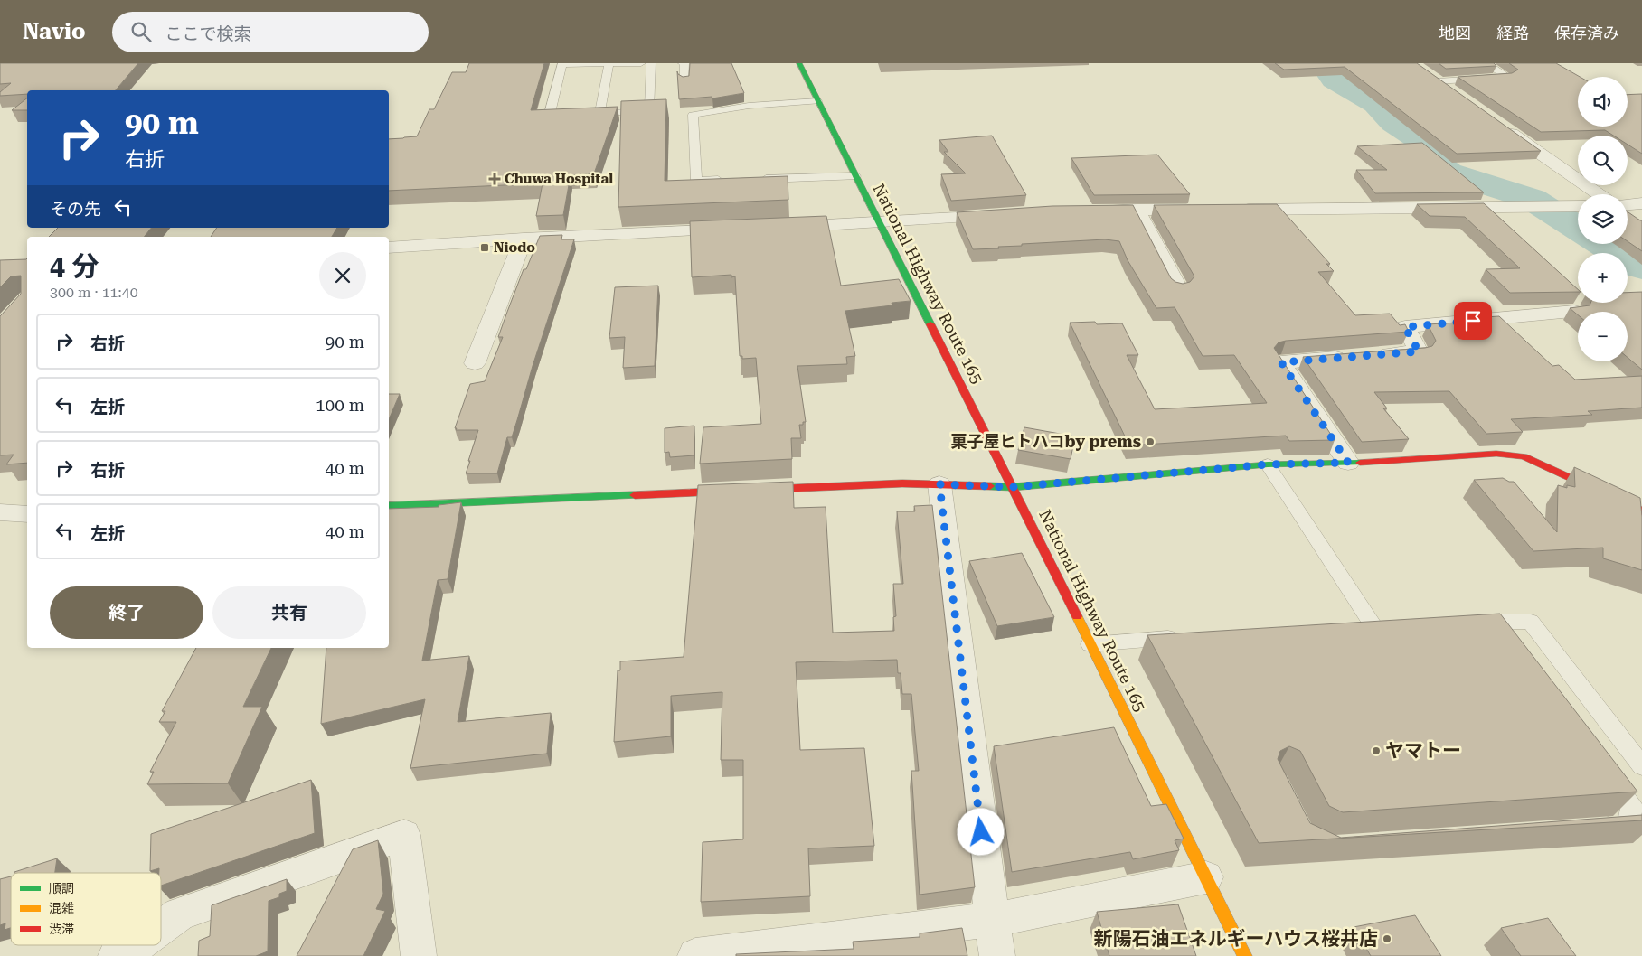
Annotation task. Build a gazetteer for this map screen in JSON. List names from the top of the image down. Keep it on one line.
{"streets":{"main road":["National Highway Route 165"]},"places":{"health":["Chuwa Hospital"],"transit":["Niodo"],"other":["菓子屋ヒトハコby prems","ヤマトー","新陽石油エネルギーハウス桜井店"]},"legend":["順調","混雑","渋滞"],"page":{"header":"Navio","search":"ここで検索","nav":["地図","経路","保存済み"],"map_buttons":["+","−"],"turn":["90 m","右折"],"then":"その先","heading":["4 分","300 m · 11:40"],"list":[{"name":"右折","value":"90 m"},{"name":"左折","value":"100 m"},{"name":"右折","value":"40 m"},{"name":"左折","value":"40 m"}],"buttons":["終了","共有"]}}
